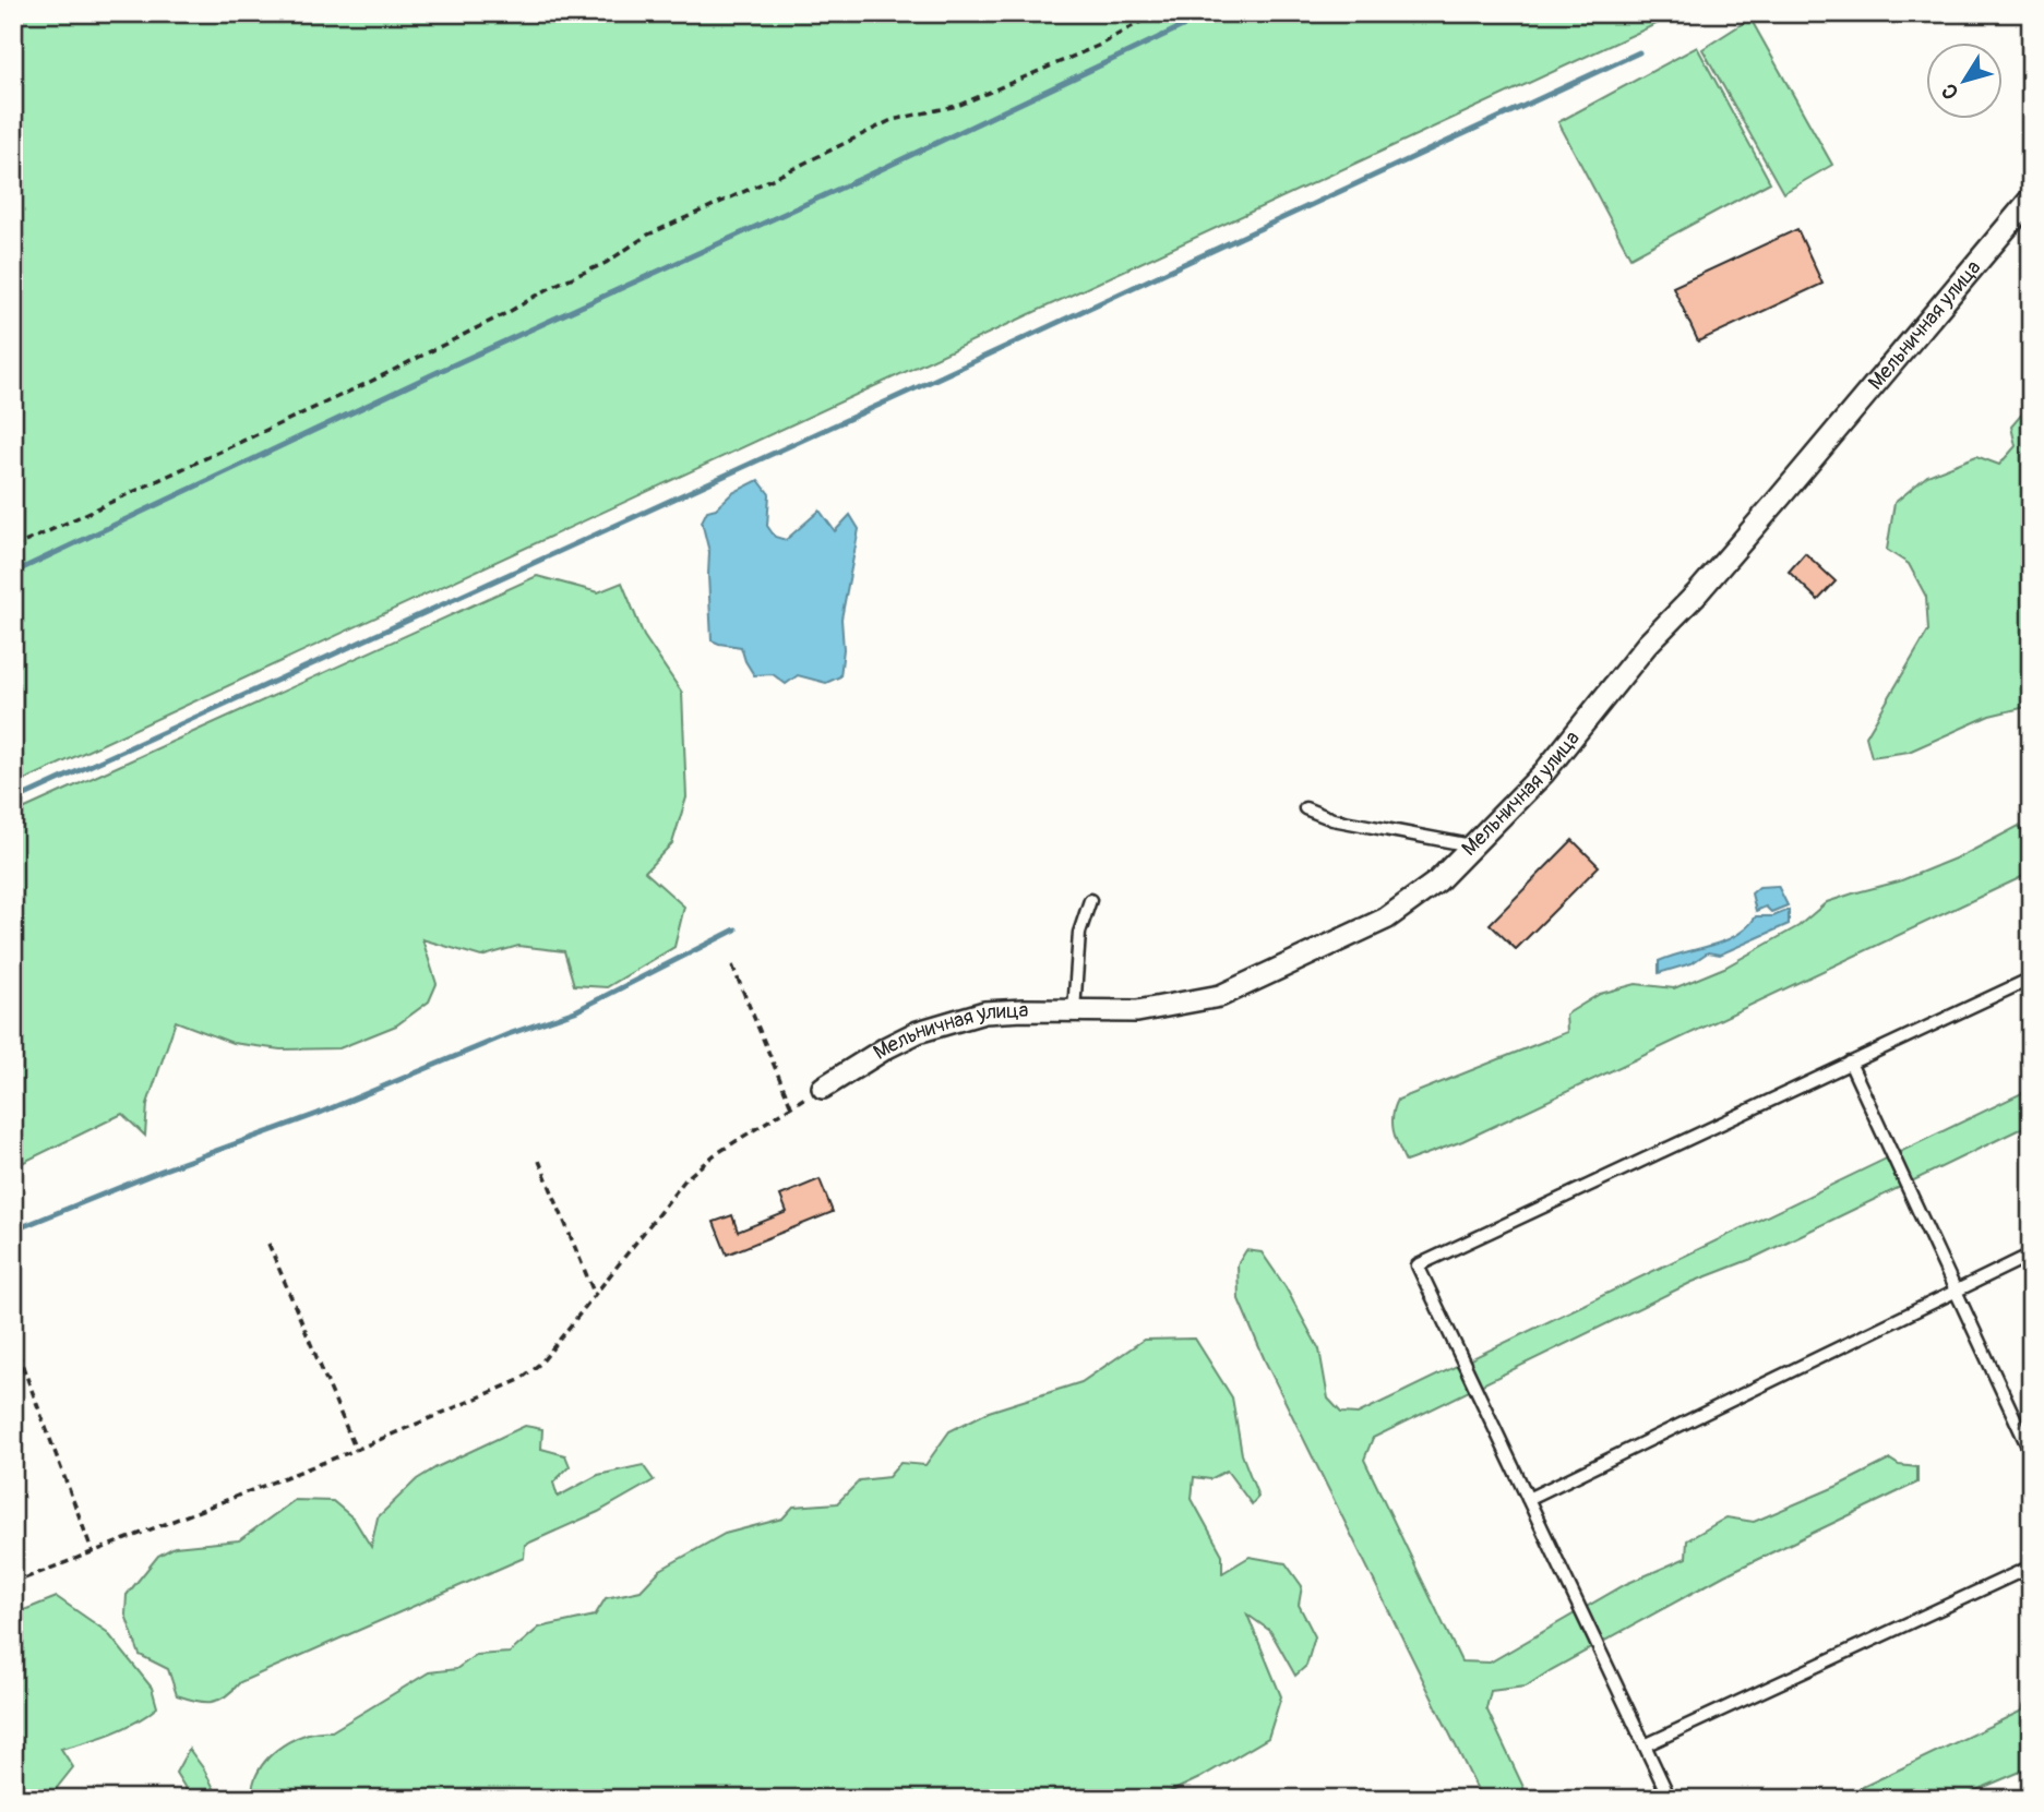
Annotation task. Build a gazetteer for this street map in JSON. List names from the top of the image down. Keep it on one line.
{"streets":{"street":["Мельничная улица"]},"north":"bottom left"}
